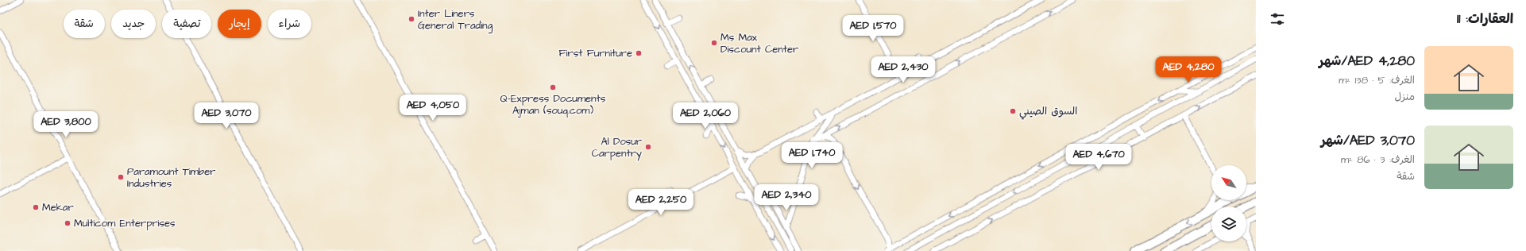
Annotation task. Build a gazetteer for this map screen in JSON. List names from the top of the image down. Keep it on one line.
{"places":["Inter Liners General Trading","Ms Max Discount Center","First Furniture","Q-Express Documents Ajman (souq.com)","السوق الصيني","Al Dosur Carpentry","Paramount Timber Industries","Mekar","Multicom Enterprises"],"north":"top left","page":{"heading":"العقارات: 11","chip":["شراء","إيجار","تصفية","جديد","شقة"],"price":["AED 1,570","AED 2,430","AED 4,280","AED 4,050","AED 3,070","AED 2,060","AED 3,800","AED 1,740","AED 4,670","AED 2,340","AED 2,250"],"list":[{"name":"AED 4,280/شهر","note":"الغرف: 5 · 138 m² · منزل"},{"name":"AED 3,070/شهر","note":"الغرف: 3 · 86 m² · شقة"}]}}
